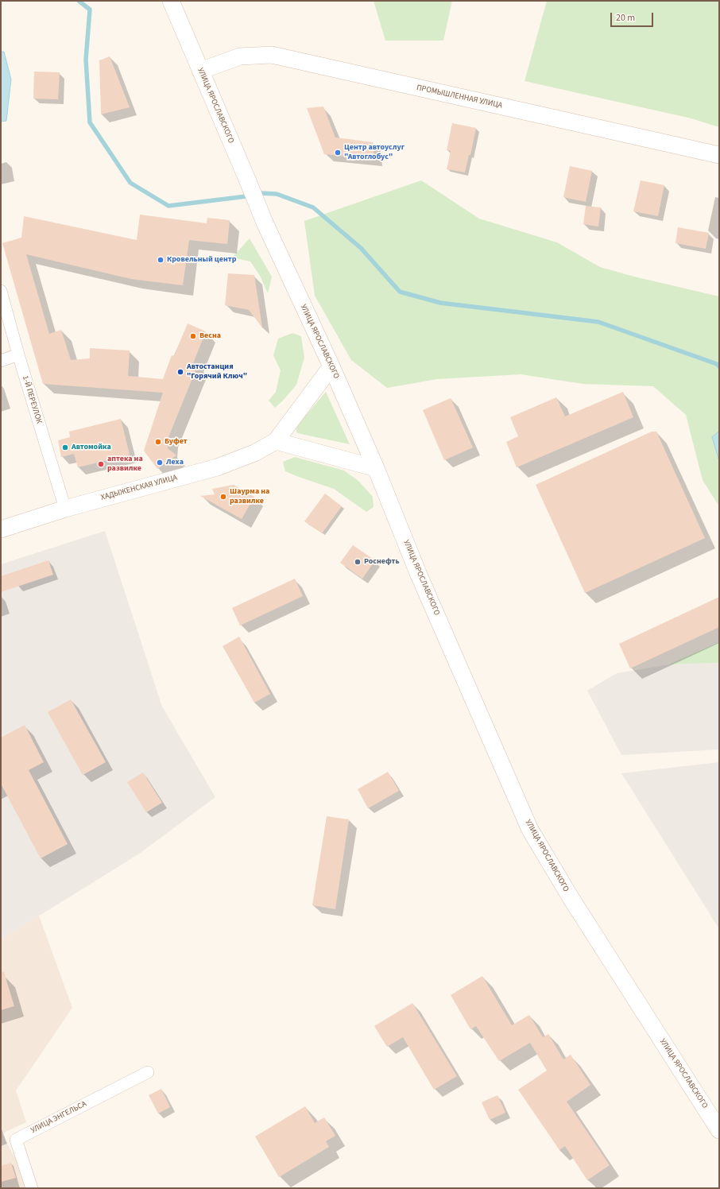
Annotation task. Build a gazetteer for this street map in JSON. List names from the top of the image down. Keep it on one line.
{"streets":{"main road":["ПРОМЫШЛЕННАЯ УЛИЦА","УЛИЦА ЯРОСЛАВСКОГО","ХАДЫЖЕНСКАЯ УЛИЦА"],"street":["1-Й ПЕРЕУЛОК","УЛИЦА ЭНГЕЛЬСА"]},"crossings":[["ПРОМЫШЛЕННАЯ УЛИЦА","УЛИЦА ЯРОСЛАВСКОГО"],["УЛИЦА ЯРОСЛАВСКОГО","ХАДЫЖЕНСКАЯ УЛИЦА"],["1-Й ПЕРЕУЛОК","ХАДЫЖЕНСКАЯ УЛИЦА"]],"places":["Центр автоуслуг \"Автоглобус\"","Кровельный центр","Весна","Автостанция \"Горячий Ключ\"","Буфет","Автомойка","Леха","аптека на развилке","Шаурма на развилке","Роснефть"],"scale_bar":"20 m"}
